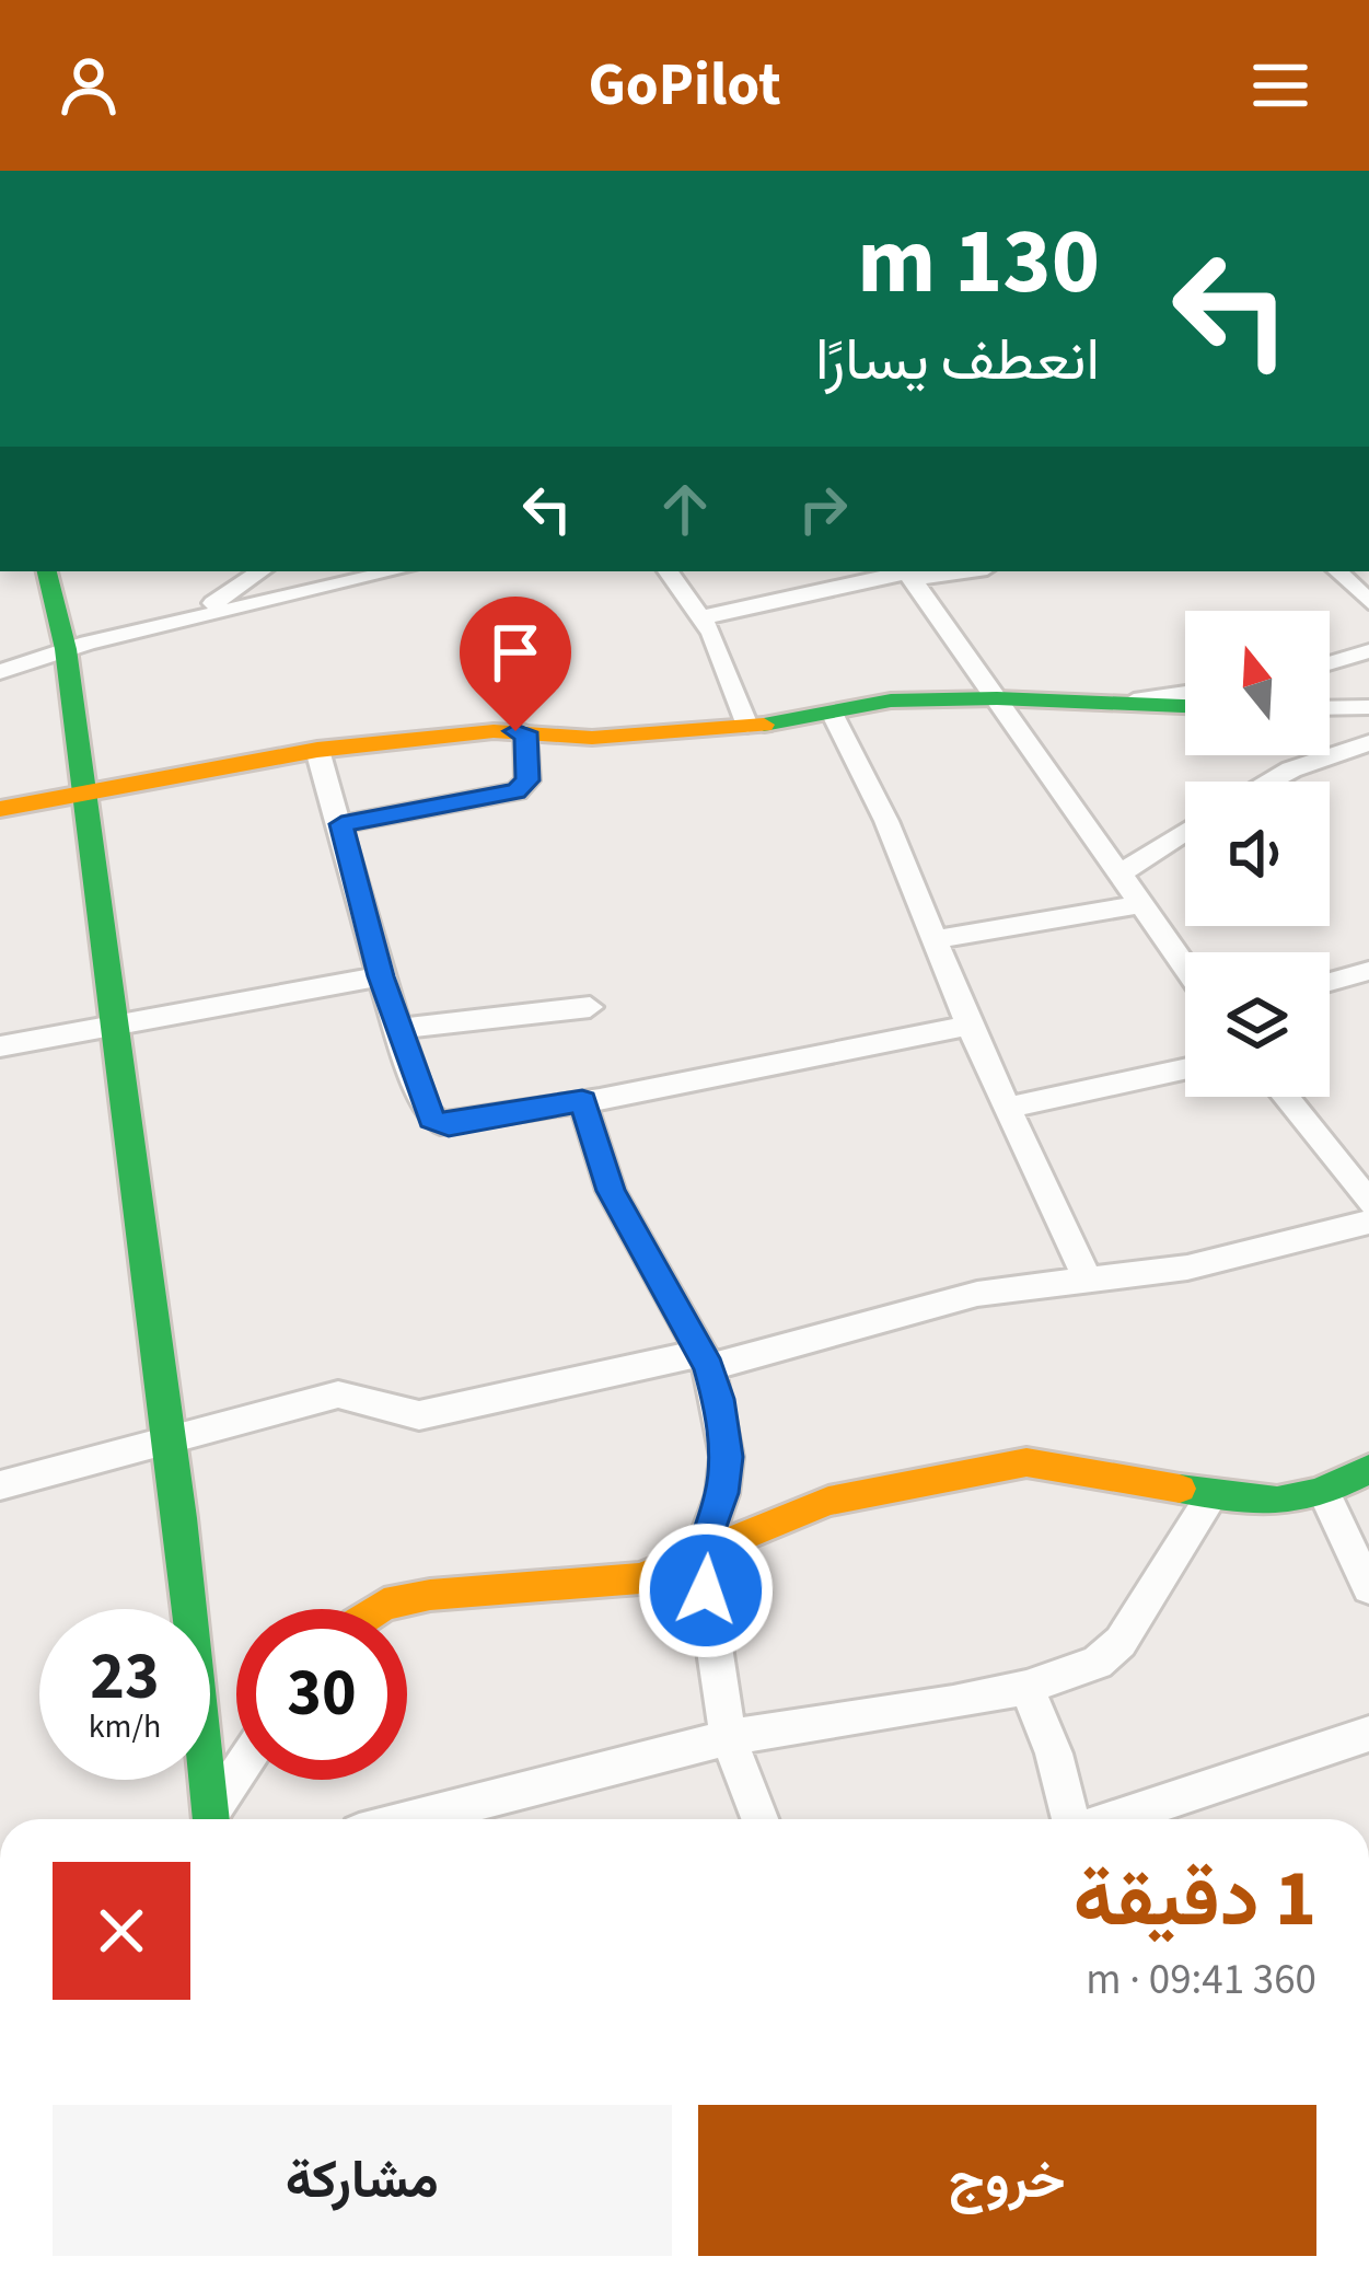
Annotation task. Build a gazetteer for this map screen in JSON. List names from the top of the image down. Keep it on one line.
{"north":"top","page":{"header":"GoPilot","turn":["130 m","انعطف يسارًا"],"speed":"23 km/h","limit":"30","heading":["1 دقيقة","360 m · 09:41"],"buttons":["خروج","مشاركة"]}}
